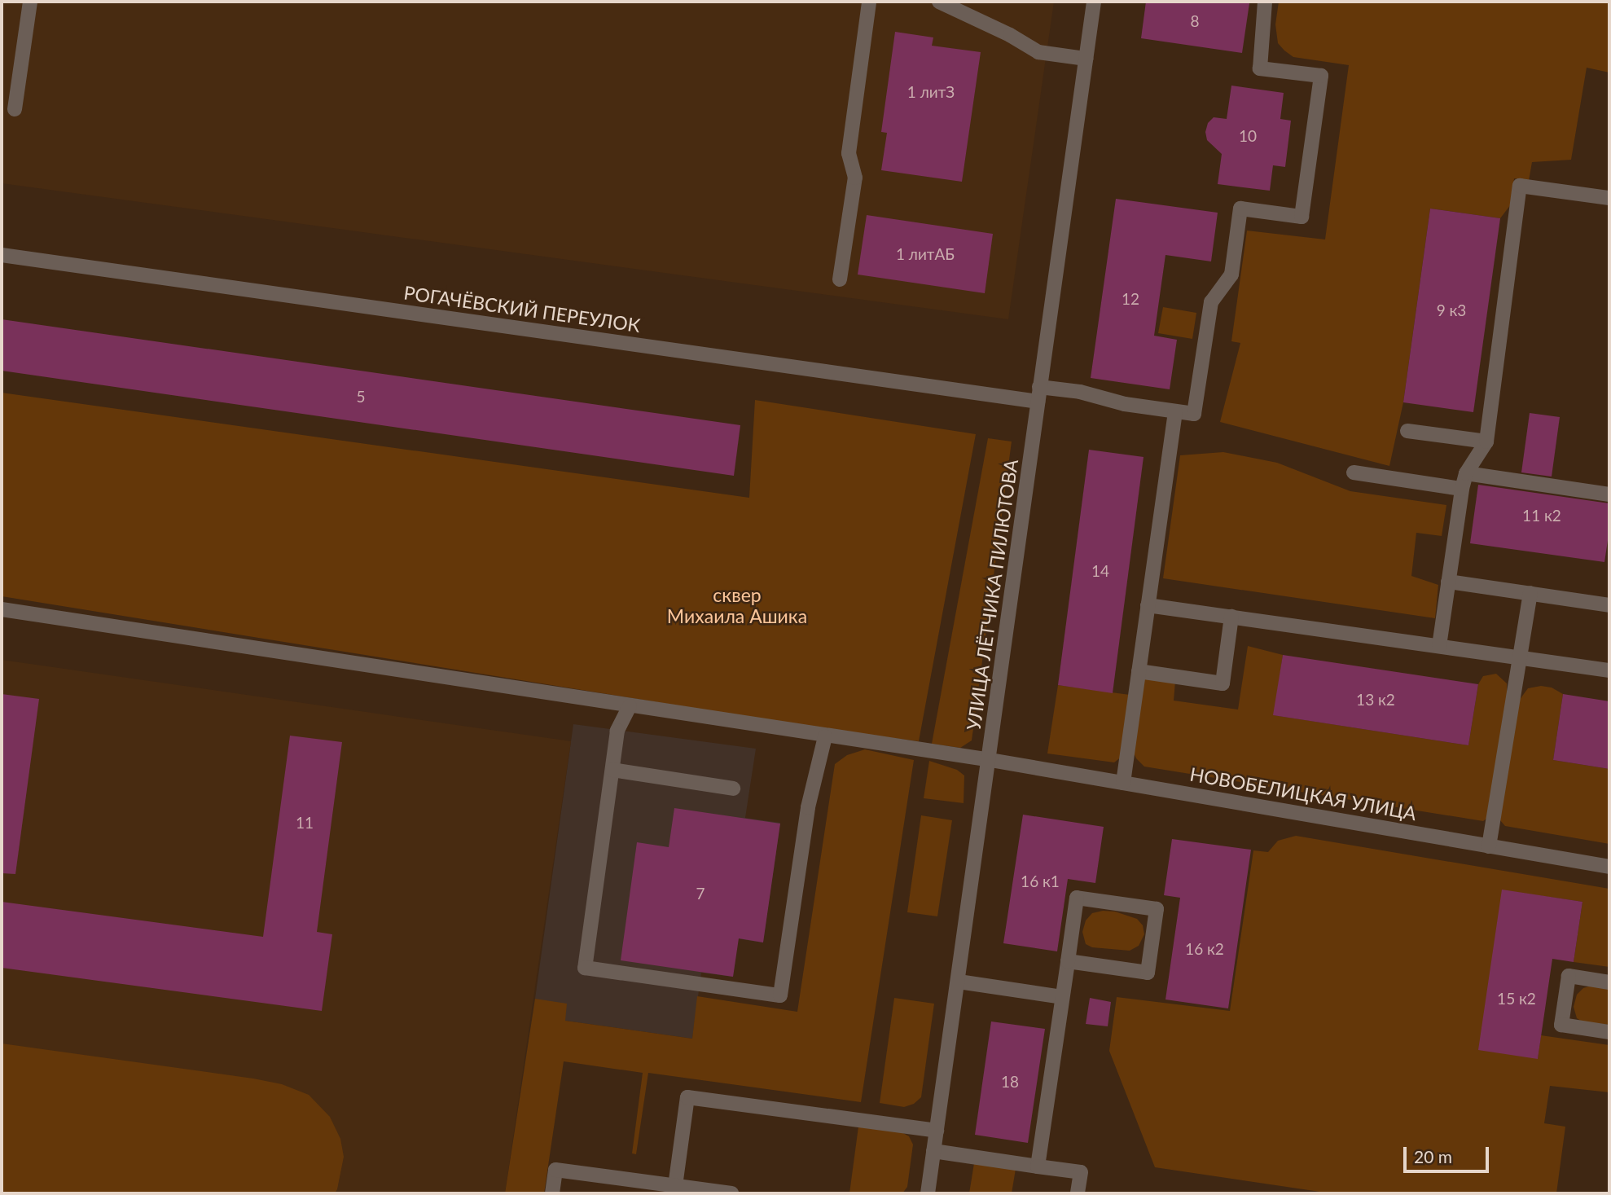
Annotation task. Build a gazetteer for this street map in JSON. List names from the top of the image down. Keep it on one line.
{"streets":{"street":["РОГАЧЁВСКИЙ ПЕРЕУЛОК","УЛИЦА ЛЁТЧИКА ПИЛЮТОВА","НОВОБЕЛИЦКАЯ УЛИЦА"]},"crossings":[["РОГАЧЁВСКИЙ ПЕРЕУЛОК","УЛИЦА ЛЁТЧИКА ПИЛЮТОВА"],["УЛИЦА ЛЁТЧИКА ПИЛЮТОВА","НОВОБЕЛИЦКАЯ УЛИЦА"]],"parks":["сквер Михаила Ашика"],"house_numbers":["8","1 литЗ","10","1 литАБ","12","9 к3","5","11 к2","14","13 к2","11","16 к1","7","16 к2","15 к2","18"],"scale_bar":"20 m"}
